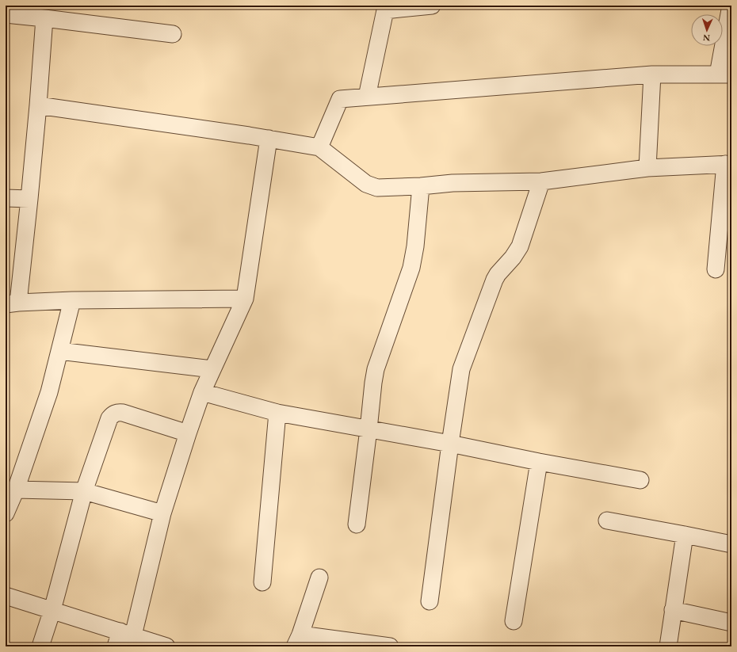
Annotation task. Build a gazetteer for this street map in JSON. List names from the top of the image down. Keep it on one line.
{"north":"bottom"}
